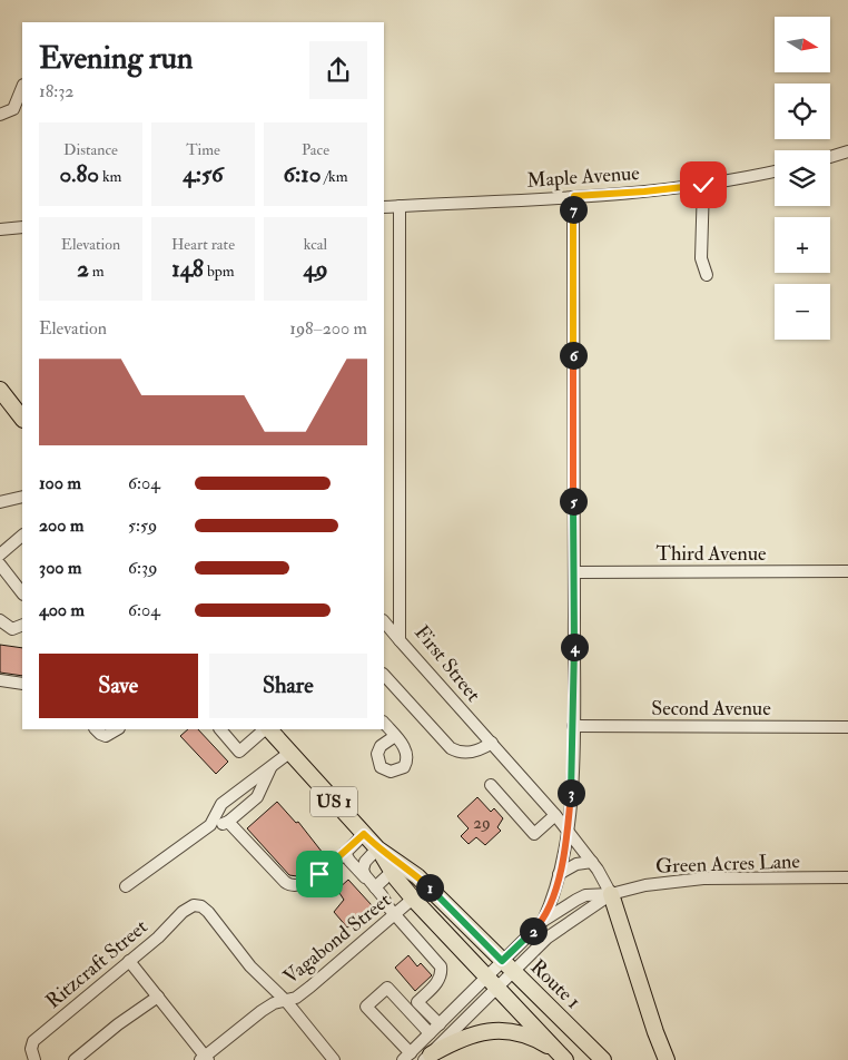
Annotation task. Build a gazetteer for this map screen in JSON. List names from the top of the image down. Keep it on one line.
{"streets":{"main road":["US 1","Route 1"],"street":["Maple Avenue","Third Avenue","First Street","Second Avenue","Green Acres Lane","Vagabond Street","Ritzcraft Street"]},"crossings":[["Maple Avenue","First Street"],["First Street","Green Acres Lane"],["Green Acres Lane","Route 1"],["Vagabond Street","Ritzcraft Street"],["Vagabond Street","Route 1"]],"house_numbers":["29"],"north":"right","page":{"map_buttons":["+","−"],"heading":["Evening run","18:32"],"stats":[["Distance","0.80 km"],["Time","4:56"],["Pace","6:10 /km"],["Elevation","2 m"],["Heart rate","148 bpm"],["kcal","49"]],"pins":["7","6","5","4","3","1","2"],"chart":["Elevation","198–200 m"],"list":[{"name":"100 m","note":"6:04"},{"name":"200 m","note":"5:59"},{"name":"300 m","note":"6:39"},{"name":"400 m","note":"6:04"}],"buttons":["Save","Share"]}}
